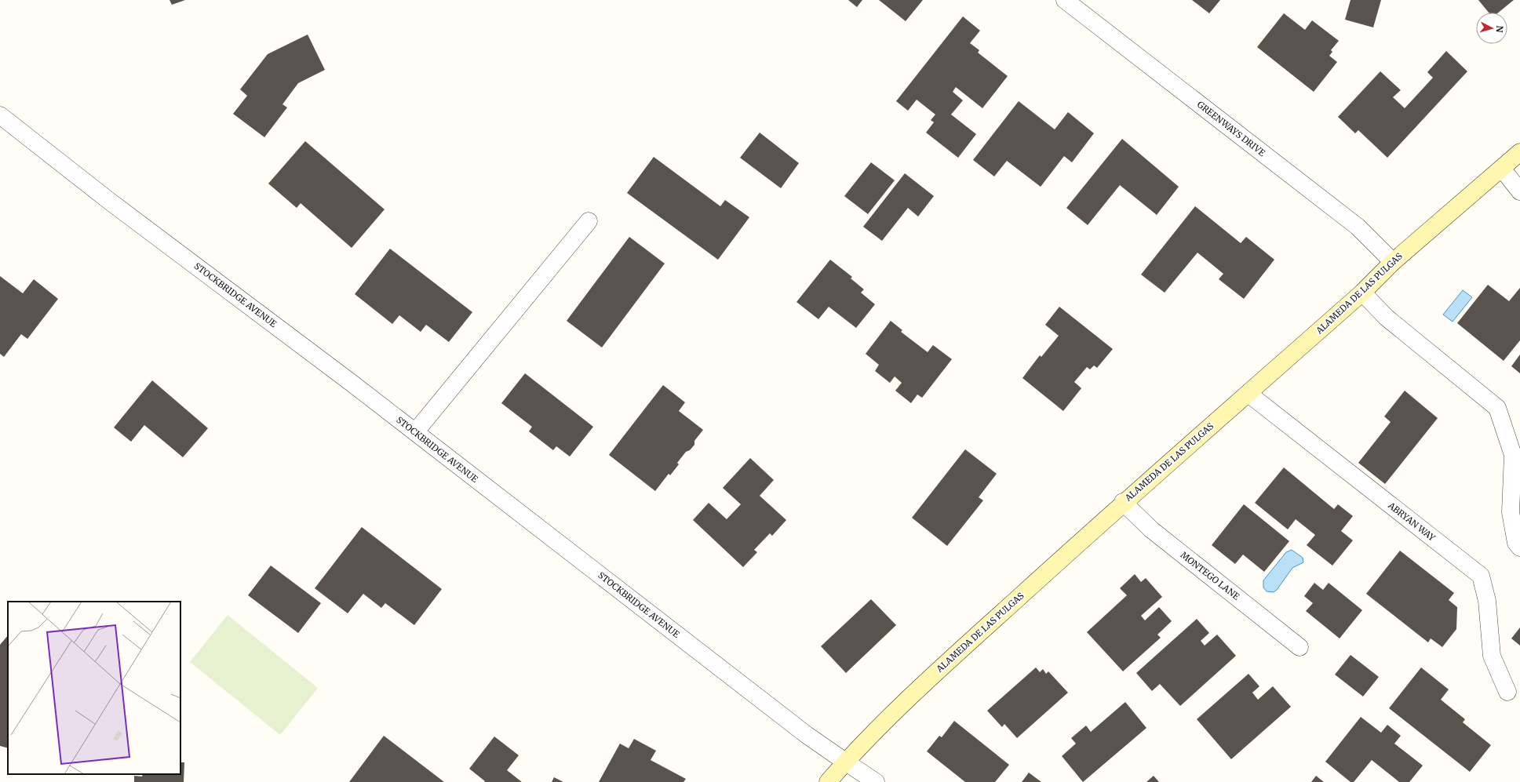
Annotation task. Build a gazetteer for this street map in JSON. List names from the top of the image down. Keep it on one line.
{"streets":{"main road":["ALAMEDA DE LAS PULGAS"],"street":["GREENWAYS DRIVE","STOCKBRIDGE AVENUE","ABRYAN WAY","MONTEGO LANE"]},"crossings":[["GREENWAYS DRIVE","ALAMEDA DE LAS PULGAS"],["ALAMEDA DE LAS PULGAS","STOCKBRIDGE AVENUE"],["ALAMEDA DE LAS PULGAS","ABRYAN WAY"],["ALAMEDA DE LAS PULGAS","MONTEGO LANE"]],"north":"right"}
